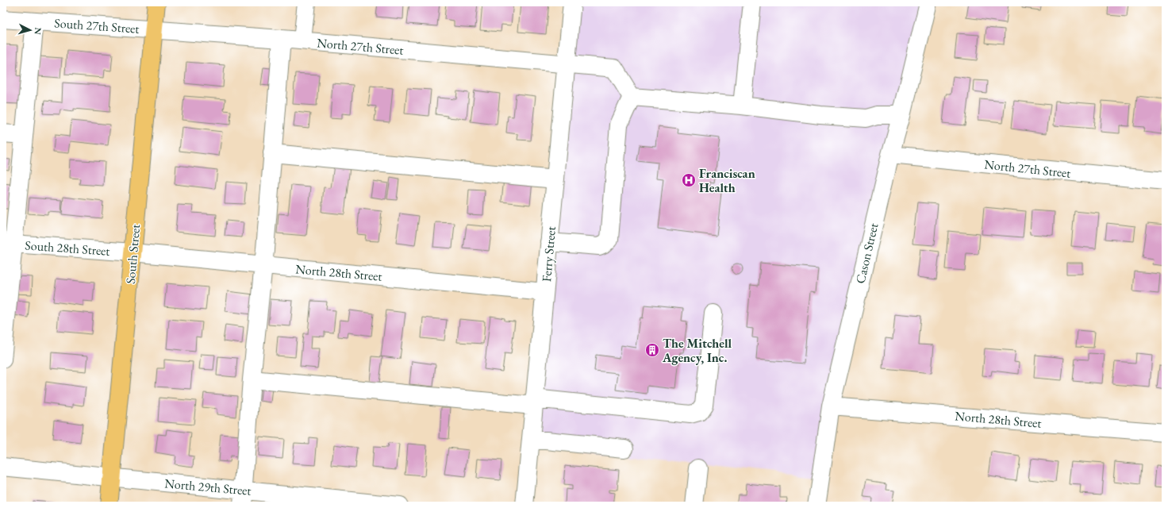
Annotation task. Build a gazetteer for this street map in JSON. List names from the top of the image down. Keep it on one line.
{"streets":{"main road":["South Street"],"street":["South 27th Street","North 27th Street","South 28th Street","Cason Street","Ferry Street","North 28th Street","North 29th Street"]},"crossings":[["South 27th Street","North 27th Street"],["South 27th Street","South Street"],["North 27th Street","Cason Street"],["North 27th Street","South Street"],["North 27th Street","Ferry Street"],["South 28th Street","South Street"],["South 28th Street","North 28th Street"],["Cason Street","North 28th Street"],["South Street","North 28th Street"],["South Street","North 29th Street"],["Ferry Street","North 28th Street"]],"places":{"hospital":["Franciscan Health"],"building":["The Mitchell Agency, Inc."]},"north":"right"}
